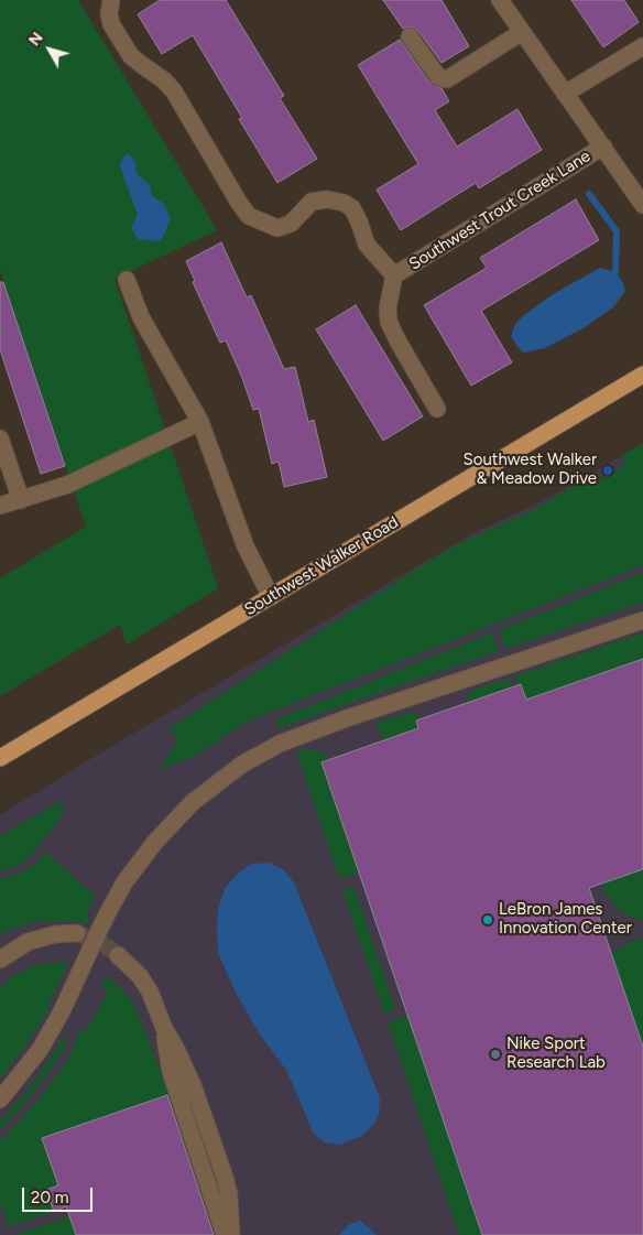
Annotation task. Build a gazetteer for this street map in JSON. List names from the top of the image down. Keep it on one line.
{"streets":{"main road":["Southwest Walker Road"],"street":["Southwest Trout Creek Lane"]},"places":["Southwest Walker & Meadow Drive","LeBron James Innovation Center","Nike Sport Research Lab"],"scale_bar":"20 m","north":"top left"}
